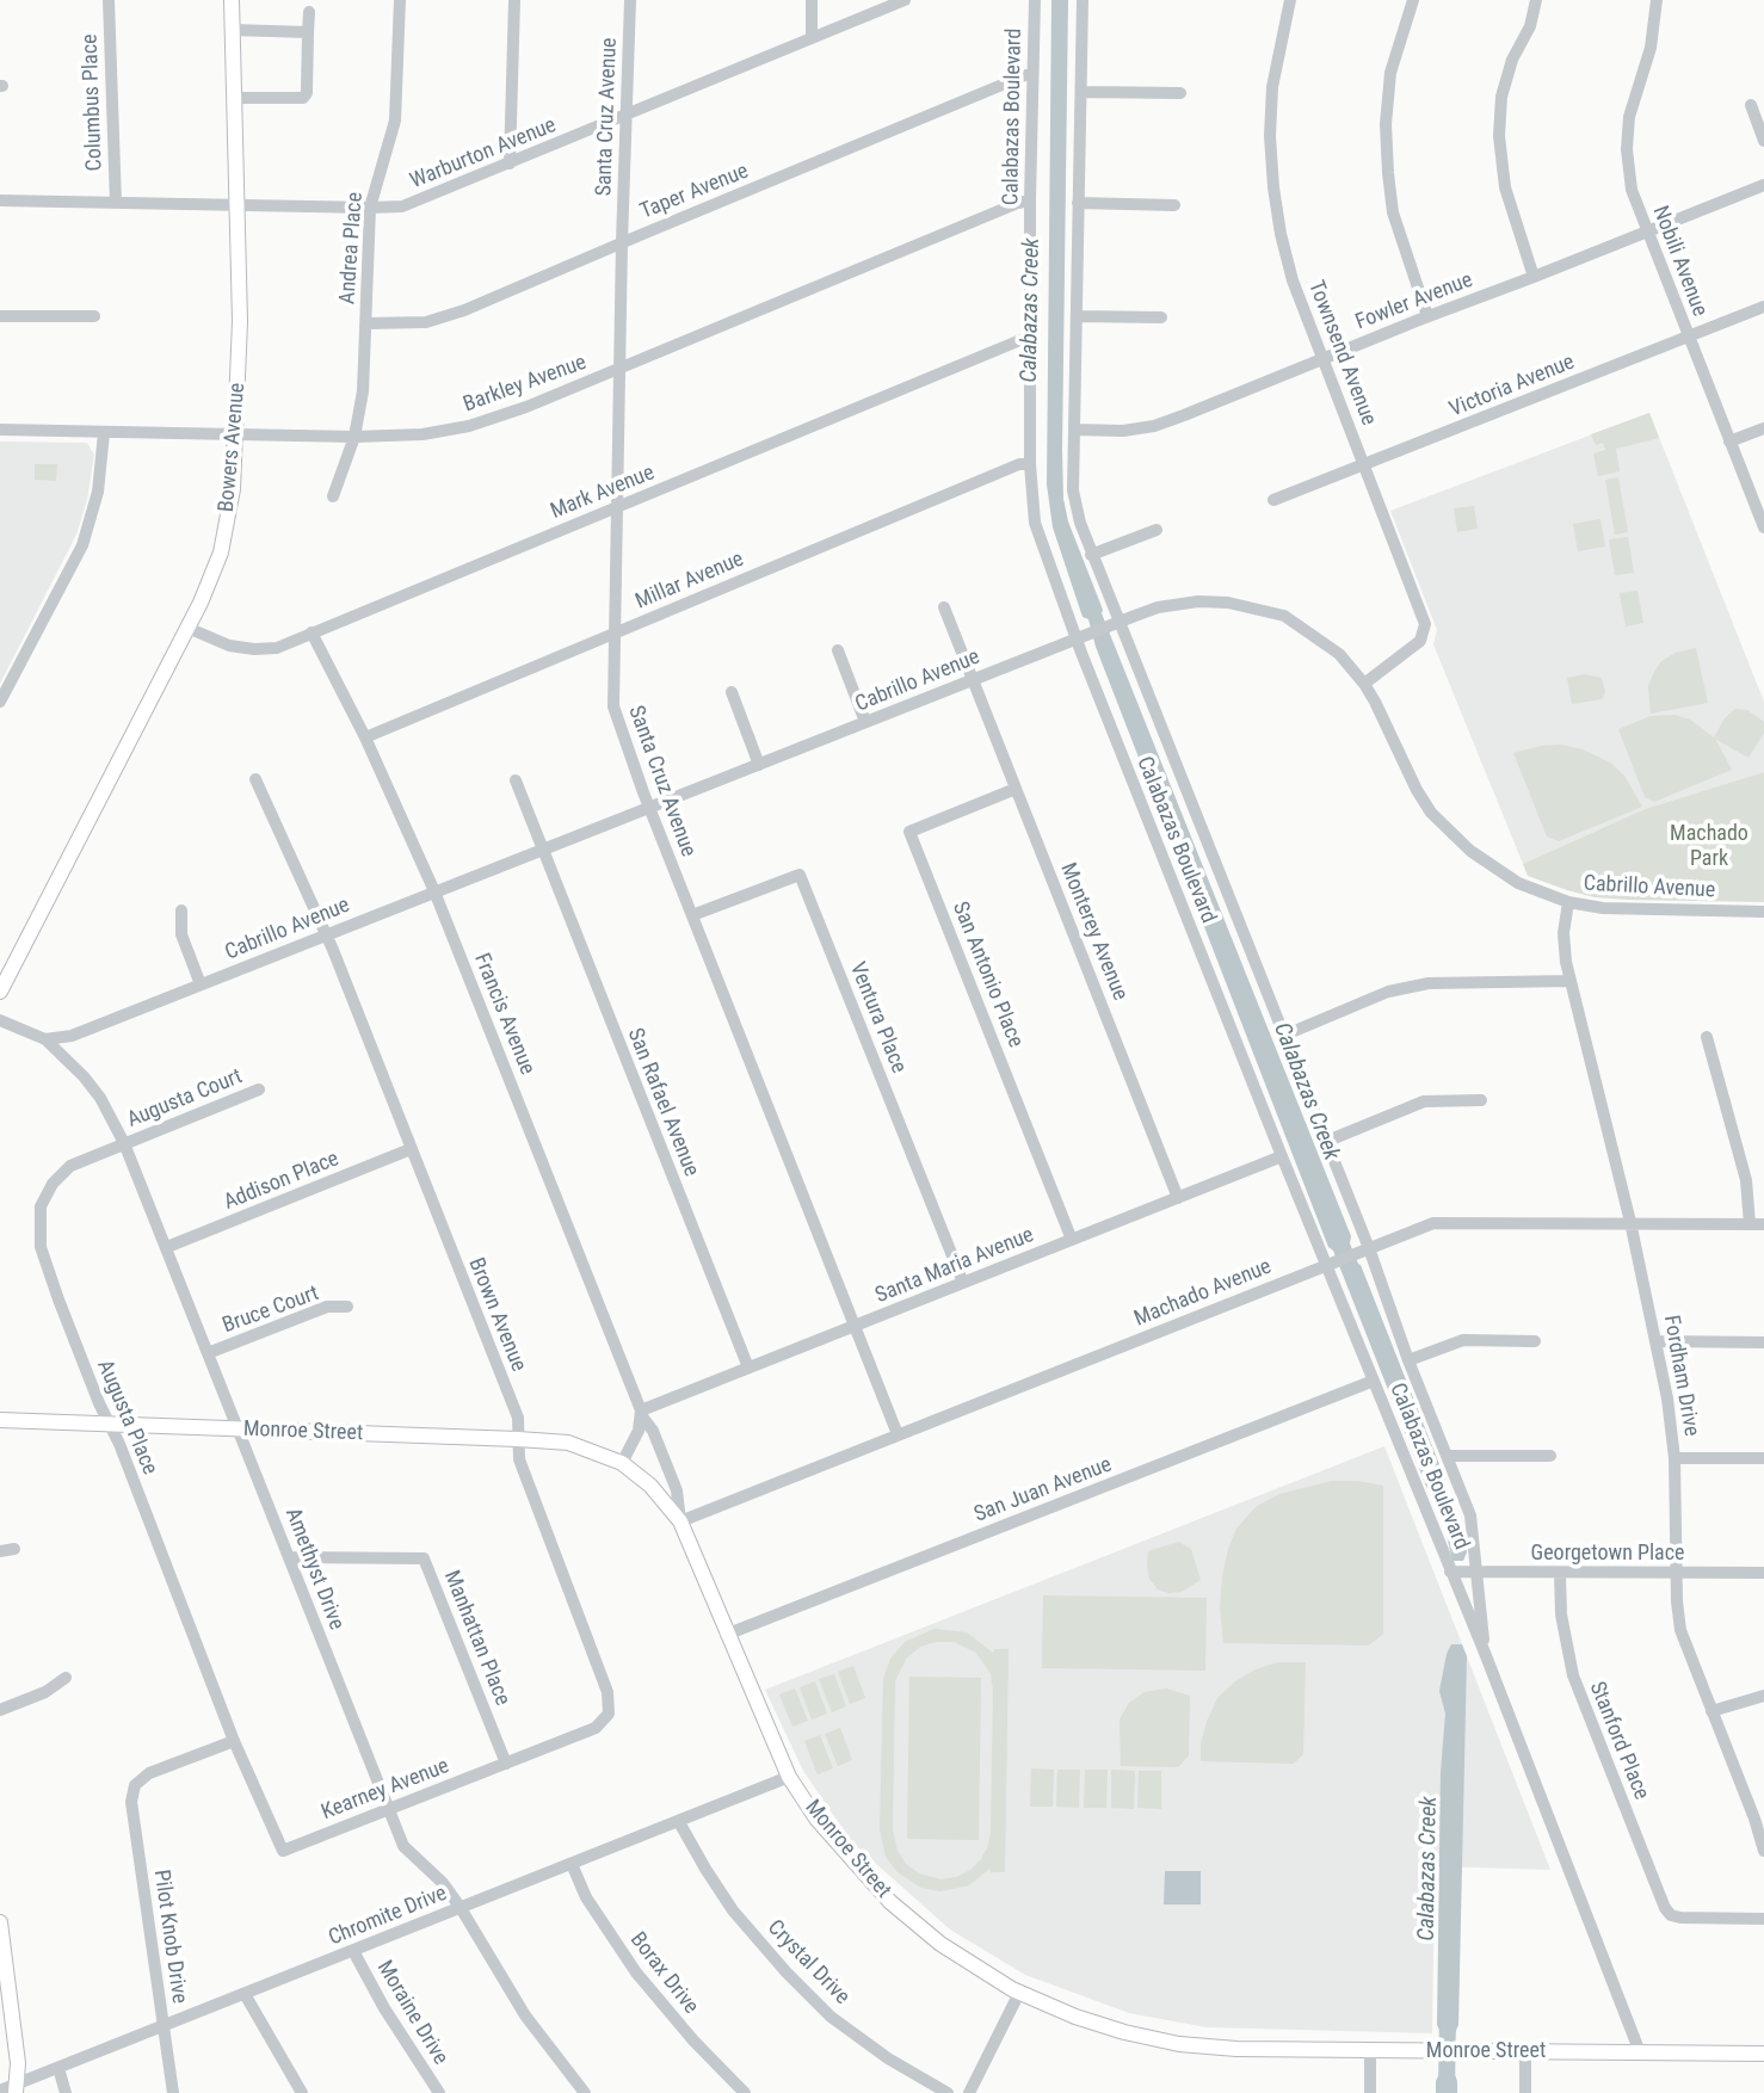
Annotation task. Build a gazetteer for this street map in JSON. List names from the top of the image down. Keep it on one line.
{"streets":{"main road":["Bowers Avenue","Monroe Street"],"street":["Columbus Place","Santa Cruz Avenue","Calabazas Boulevard","Warburton Avenue","Taper Avenue","Andrea Place","Nobili Avenue","Fowler Avenue","Townsend Avenue","Barkley Avenue","Victoria Avenue","Mark Avenue","Millar Avenue","Cabrillo Avenue","Monterey Avenue","San Antonio Place","Francis Avenue","Ventura Place","Augusta Court","San Rafael Avenue","Addison Place","Santa Maria Avenue","Machado Avenue","Bruce Court","Brown Avenue","Fordham Drive","Augusta Place","San Juan Avenue","Georgetown Place","Amethyst Drive","Manhattan Place","Stanford Place","Kearney Avenue","Chromite Drive","Pilot Knob Drive","Crystal Drive","Borax Drive","Moraine Drive"]},"crossings":[["Columbus Place","Warburton Avenue"],["Santa Cruz Avenue","Warburton Avenue"],["Santa Cruz Avenue","Taper Avenue"],["Santa Cruz Avenue","Barkley Avenue"],["Santa Cruz Avenue","Mark Avenue"],["Santa Cruz Avenue","Millar Avenue"],["Santa Cruz Avenue","Cabrillo Avenue"],["Santa Cruz Avenue","Ventura Place"],["Santa Cruz Avenue","Santa Maria Avenue"],["Santa Cruz Avenue","Machado Avenue"],["Calabazas Boulevard","Taper Avenue"],["Calabazas Boulevard","Fowler Avenue"],["Calabazas Boulevard","Barkley Avenue"],["Calabazas Boulevard","Mark Avenue"],["Calabazas Boulevard","Millar Avenue"],["Calabazas Boulevard","Cabrillo Avenue"],["Calabazas Boulevard","Santa Maria Avenue"],["Calabazas Boulevard","Machado Avenue"],["Calabazas Boulevard","Monroe Street"],["Calabazas Boulevard","San Juan Avenue"],["Calabazas Boulevard","Georgetown Place"],["Warburton Avenue","Andrea Place"],["Warburton Avenue","Bowers Avenue"],["Taper Avenue","Andrea Place"],["Andrea Place","Barkley Avenue"],["Nobili Avenue","Fowler Avenue"],["Nobili Avenue","Victoria Avenue"],["Fowler Avenue","Townsend Avenue"],["Townsend Avenue","Victoria Avenue"],["Townsend Avenue","Cabrillo Avenue"],["Barkley Avenue","Bowers Avenue"],["Bowers Avenue","Mark Avenue"],["Mark Avenue","Francis Avenue"],["Millar Avenue","Francis Avenue"],["Cabrillo Avenue","Monterey Avenue"],["Cabrillo Avenue","Francis Avenue"],["Cabrillo Avenue","San Rafael Avenue"],["Cabrillo Avenue","Brown Avenue"],["Cabrillo Avenue","Fordham Drive"],["Cabrillo Avenue","Amethyst Drive"],["Monterey Avenue","San Antonio Place"],["Monterey Avenue","Santa Maria Avenue"],["San Antonio Place","Santa Maria Avenue"],["Francis Avenue","Santa Maria Avenue"],["Francis Avenue","Machado Avenue"],["Francis Avenue","Monroe Street"],["Ventura Place","Santa Maria Avenue"],["Augusta Court","Augusta Place"],["Augusta Court","Amethyst Drive"],["San Rafael Avenue","Santa Maria Avenue"],["Addison Place","Brown Avenue"],["Addison Place","Amethyst Drive"],["Machado Avenue","Fordham Drive"],["Machado Avenue","Monroe Street"],["Bruce Court","Amethyst Drive"],["Brown Avenue","Monroe Street"],["Brown Avenue","Kearney Avenue"],["Fordham Drive","Georgetown Place"],["Augusta Place","Monroe Street"],["Augusta Place","Amethyst Drive"],["Augusta Place","Kearney Avenue"],["Augusta Place","Pilot Knob Drive"],["Monroe Street","San Juan Avenue"],["Monroe Street","Amethyst Drive"],["Monroe Street","Chromite Drive"],["Georgetown Place","Stanford Place"],["Amethyst Drive","Manhattan Place"],["Amethyst Drive","Kearney Avenue"],["Amethyst Drive","Chromite Drive"],["Manhattan Place","Kearney Avenue"],["Kearney Avenue","Pilot Knob Drive"],["Chromite Drive","Pilot Knob Drive"],["Chromite Drive","Crystal Drive"],["Chromite Drive","Borax Drive"],["Chromite Drive","Moraine Drive"]],"water":["Calabazas Creek"],"parks":["Machado Park"]}
